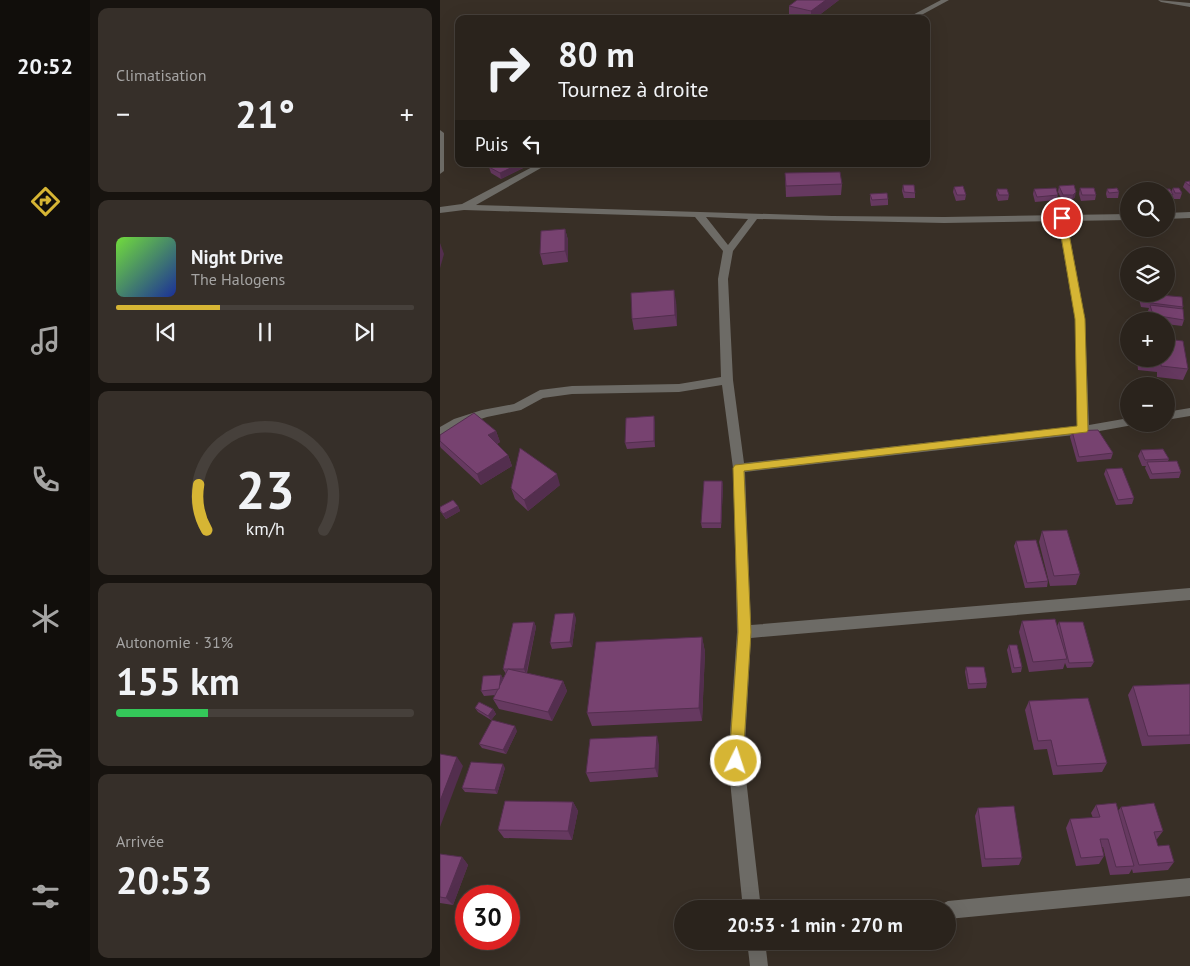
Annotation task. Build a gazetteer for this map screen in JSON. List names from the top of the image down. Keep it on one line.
{"page":{"tabs":"20:52","tile":["Climatisation",["Autonomie · 31%","155 km"],["Arrivée","20:53"]],"turn":["80 m","Tournez à droite"],"heat":["−","21°","+"],"then":"Puis","map_buttons":["+","−"],"song":["Night Drive","The Halogens"],"limit":"30","trip":"20:53 · 1 min · 270 m","gauge":["23","km/h"]}}
